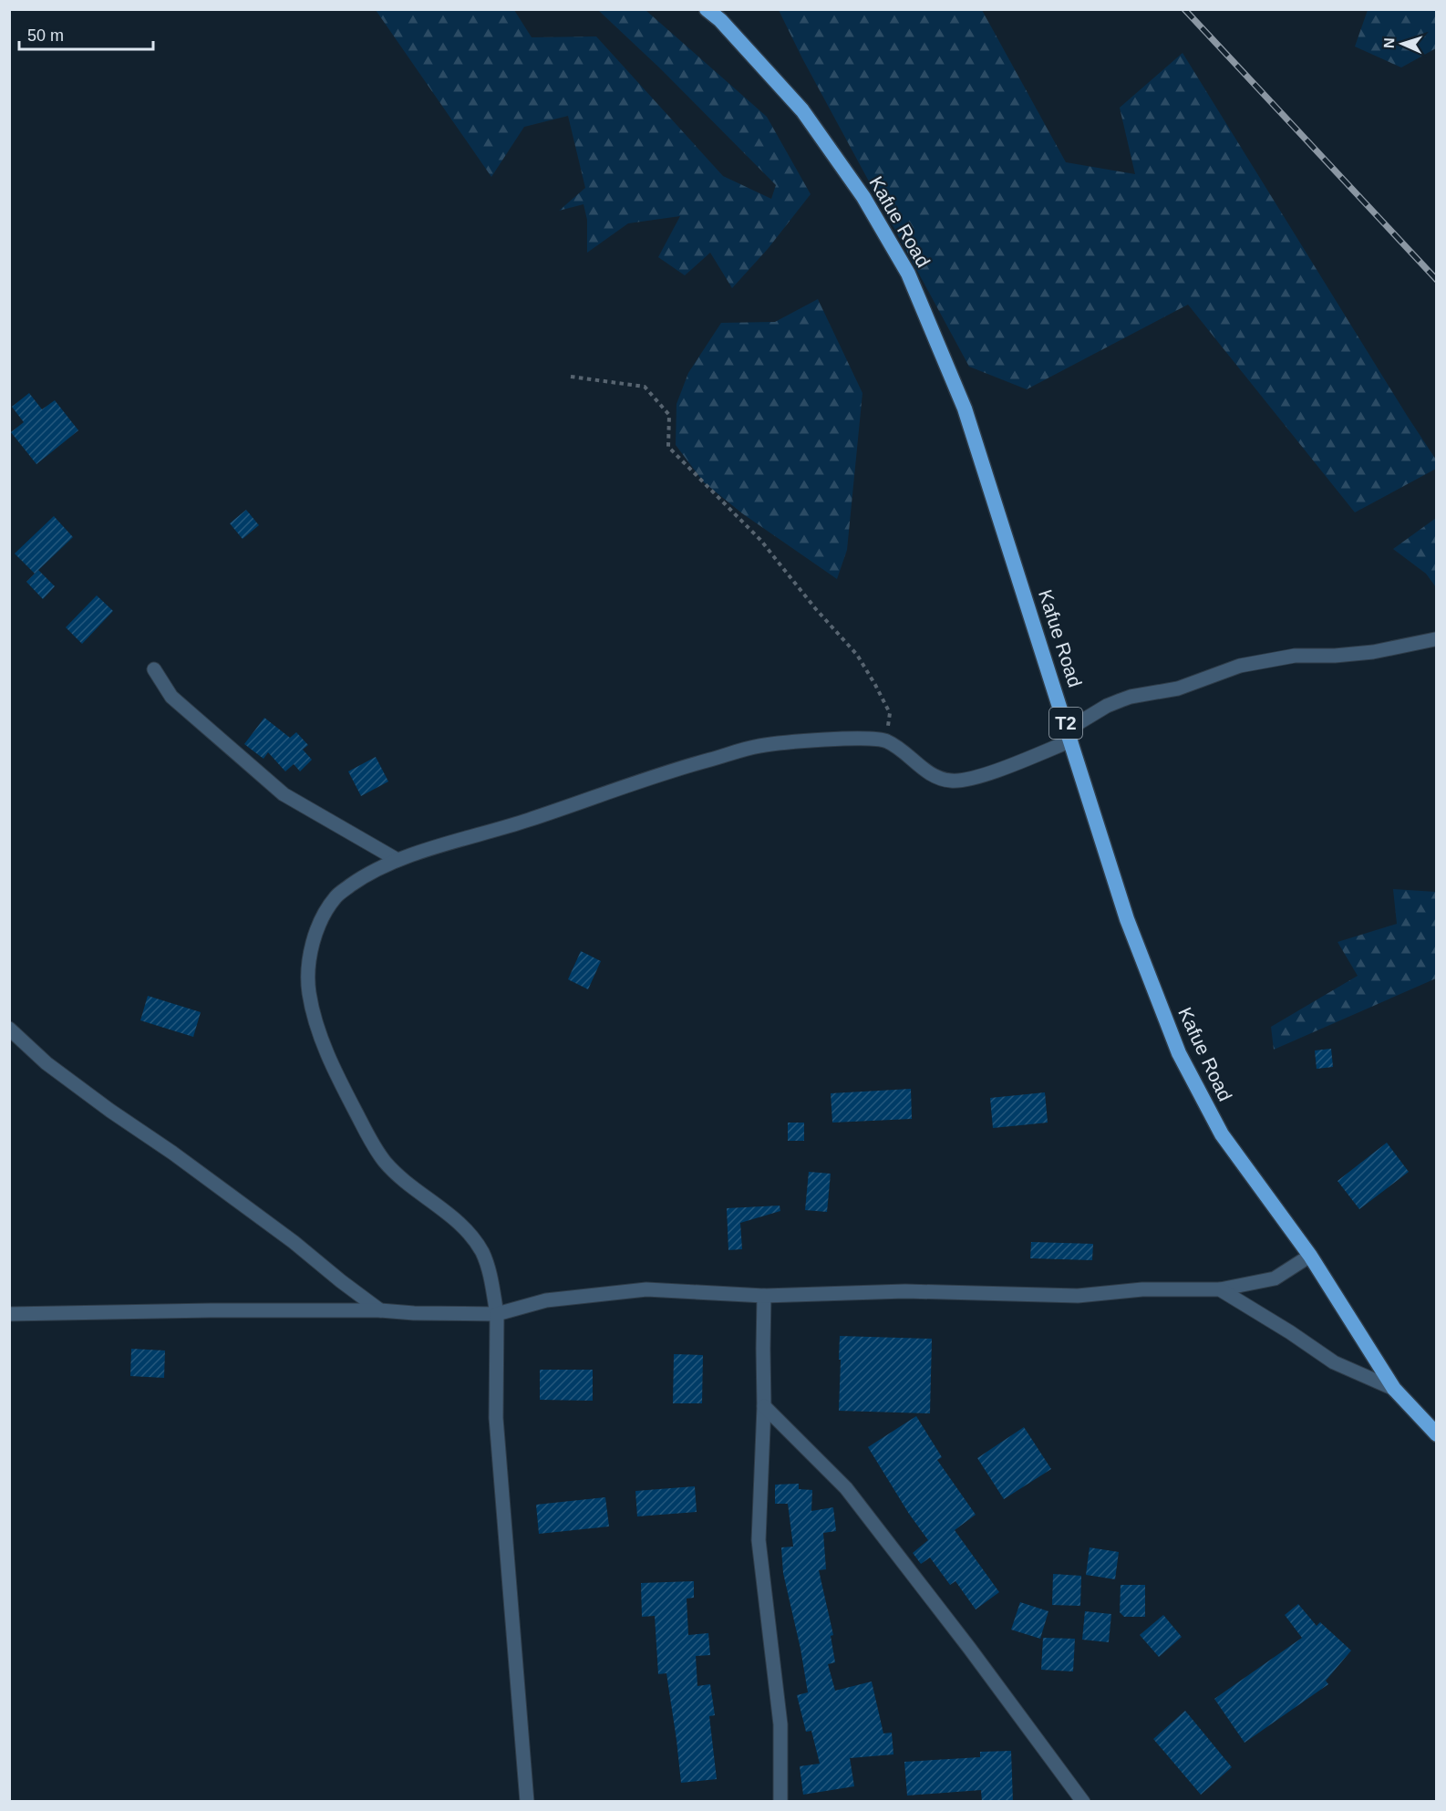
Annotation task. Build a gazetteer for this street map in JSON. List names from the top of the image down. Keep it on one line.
{"streets":{"highway":["Kafue Road","T2"]},"scale_bar":"50 m","north":"left"}
